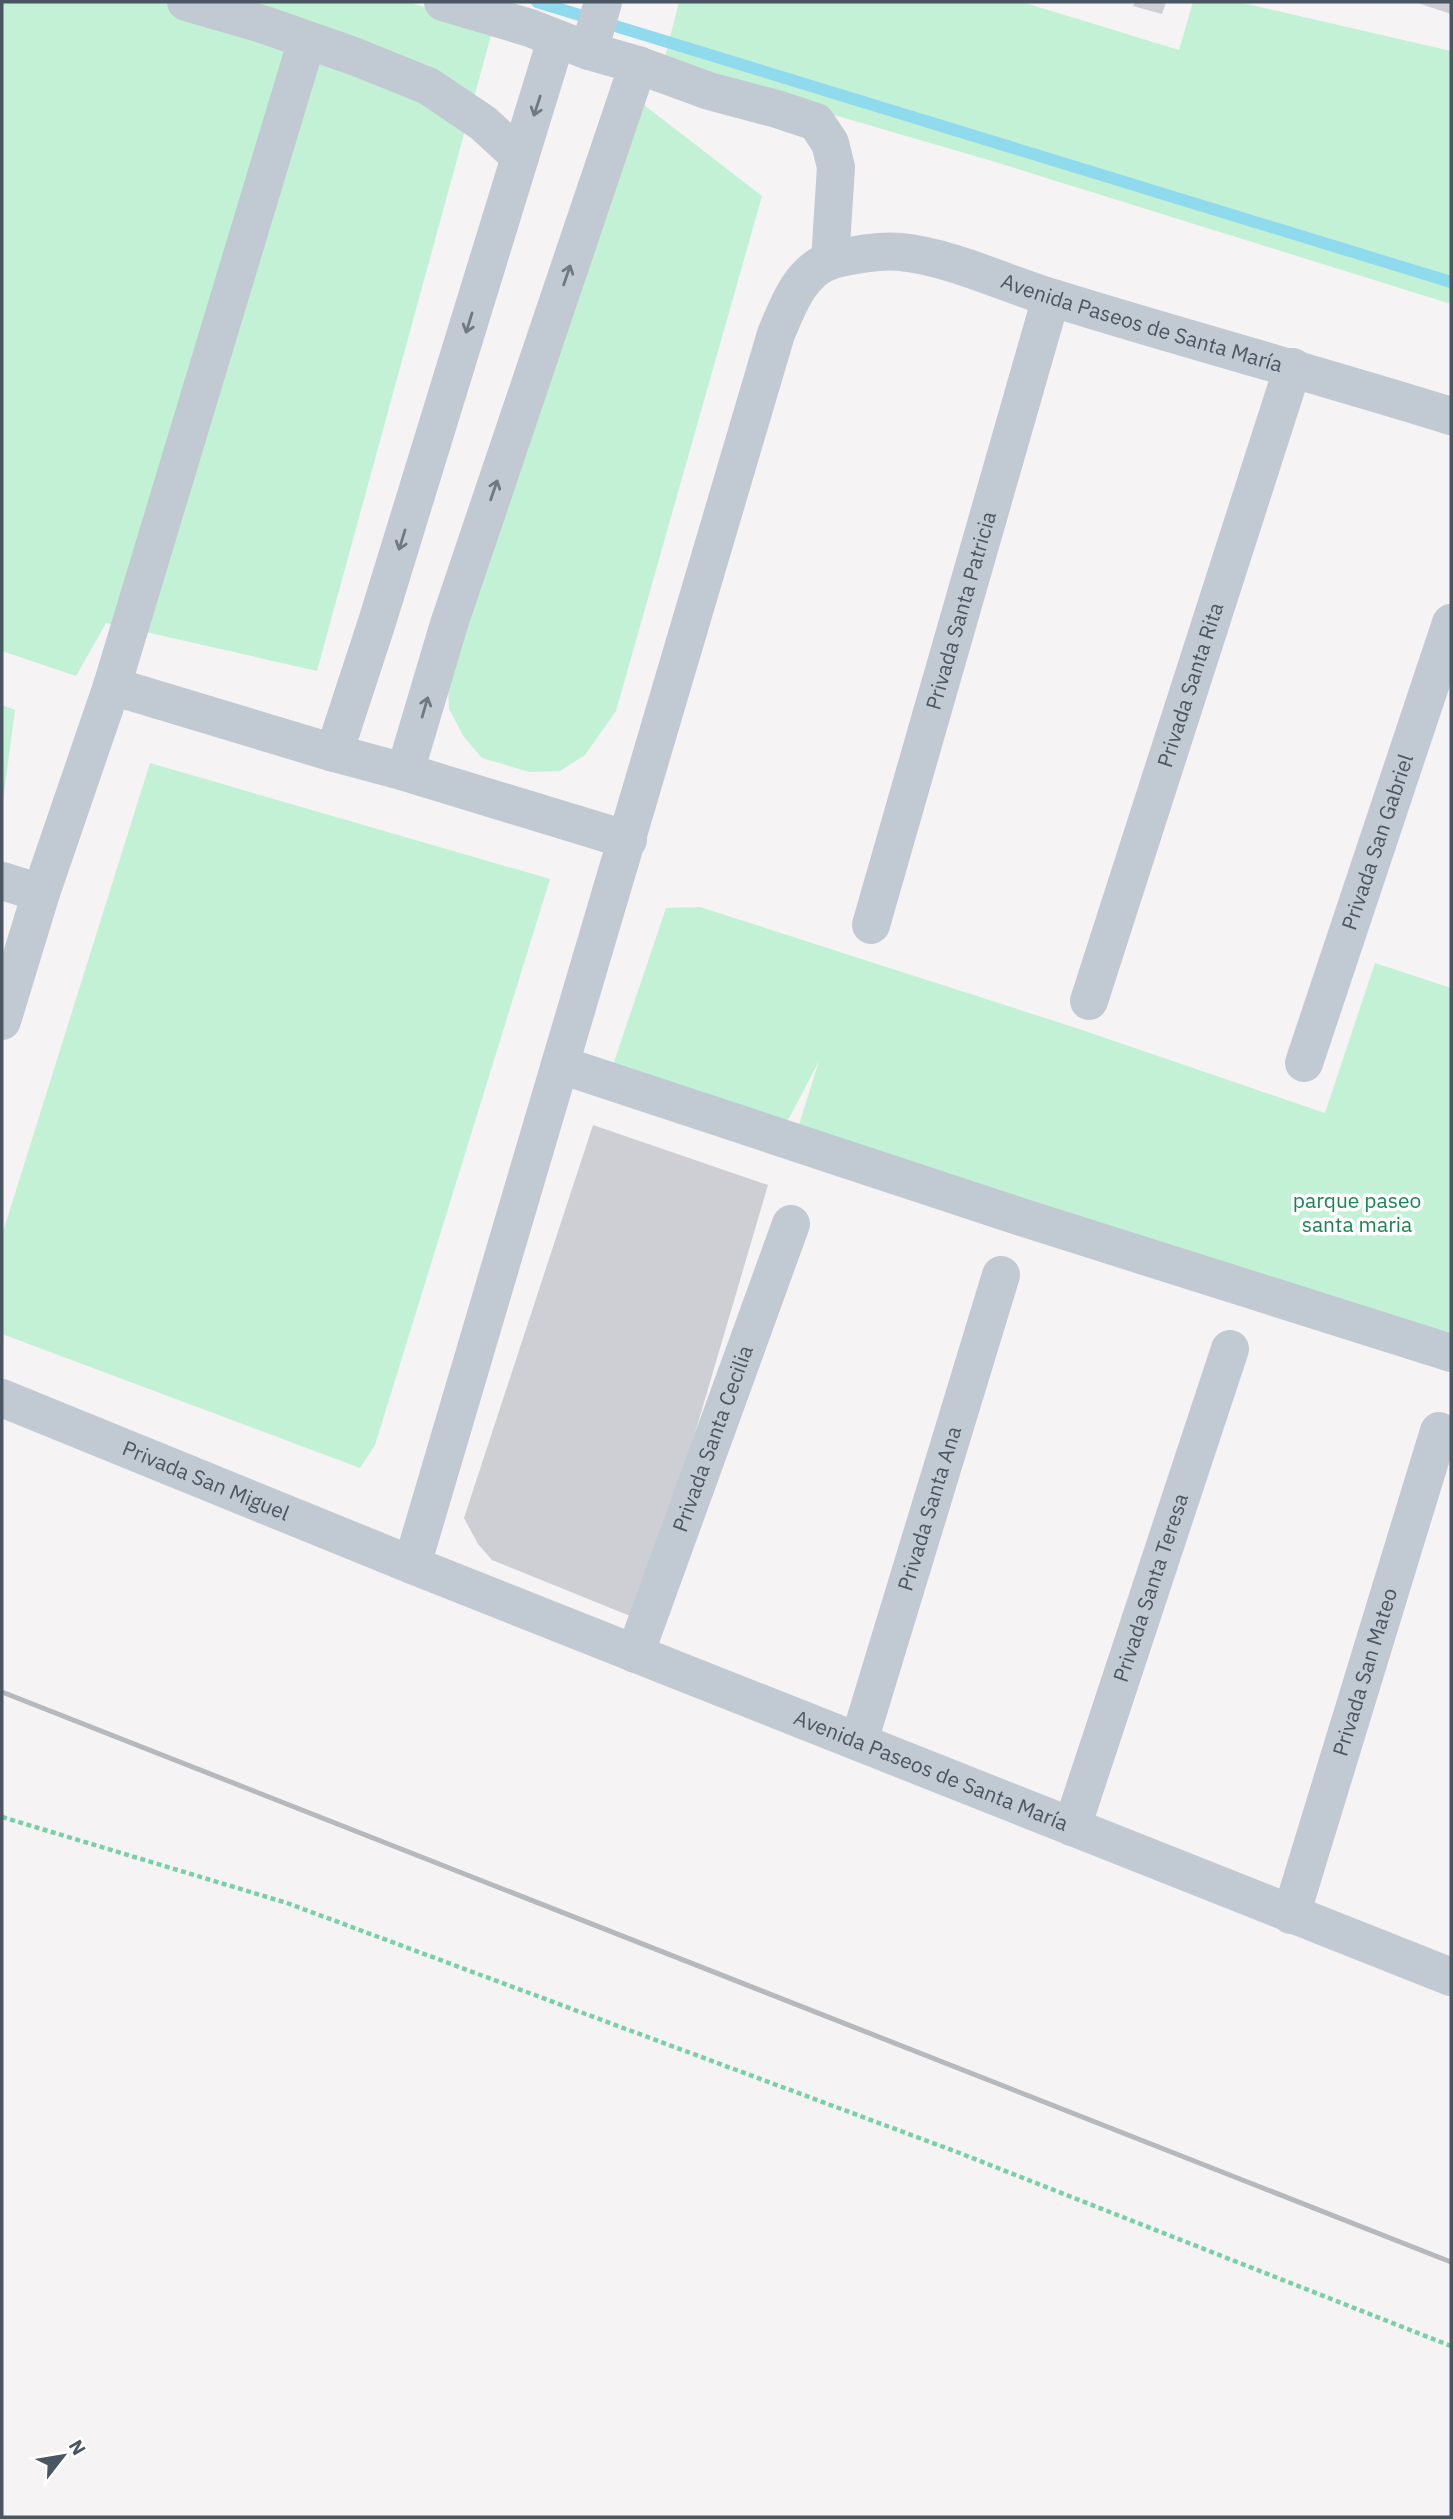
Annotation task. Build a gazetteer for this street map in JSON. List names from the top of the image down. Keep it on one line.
{"streets":{"street":["Avenida Paseos de Santa María","Privada Santa Patricia","Privada Santa Rita","Privada San Gabriel","Privada Santa Cecilia","Privada San Miguel","Privada Santa Ana","Privada Santa Teresa","Privada San Mateo"]},"crossings":[["Avenida Paseos de Santa María","Privada Santa Patricia"],["Avenida Paseos de Santa María","Privada Santa Rita"],["Avenida Paseos de Santa María","Privada Santa Cecilia"],["Avenida Paseos de Santa María","Privada San Miguel"],["Avenida Paseos de Santa María","Privada Santa Ana"],["Avenida Paseos de Santa María","Privada Santa Teresa"],["Avenida Paseos de Santa María","Privada San Mateo"]],"parks":["parque paseo santa maria"],"north":"top right"}
